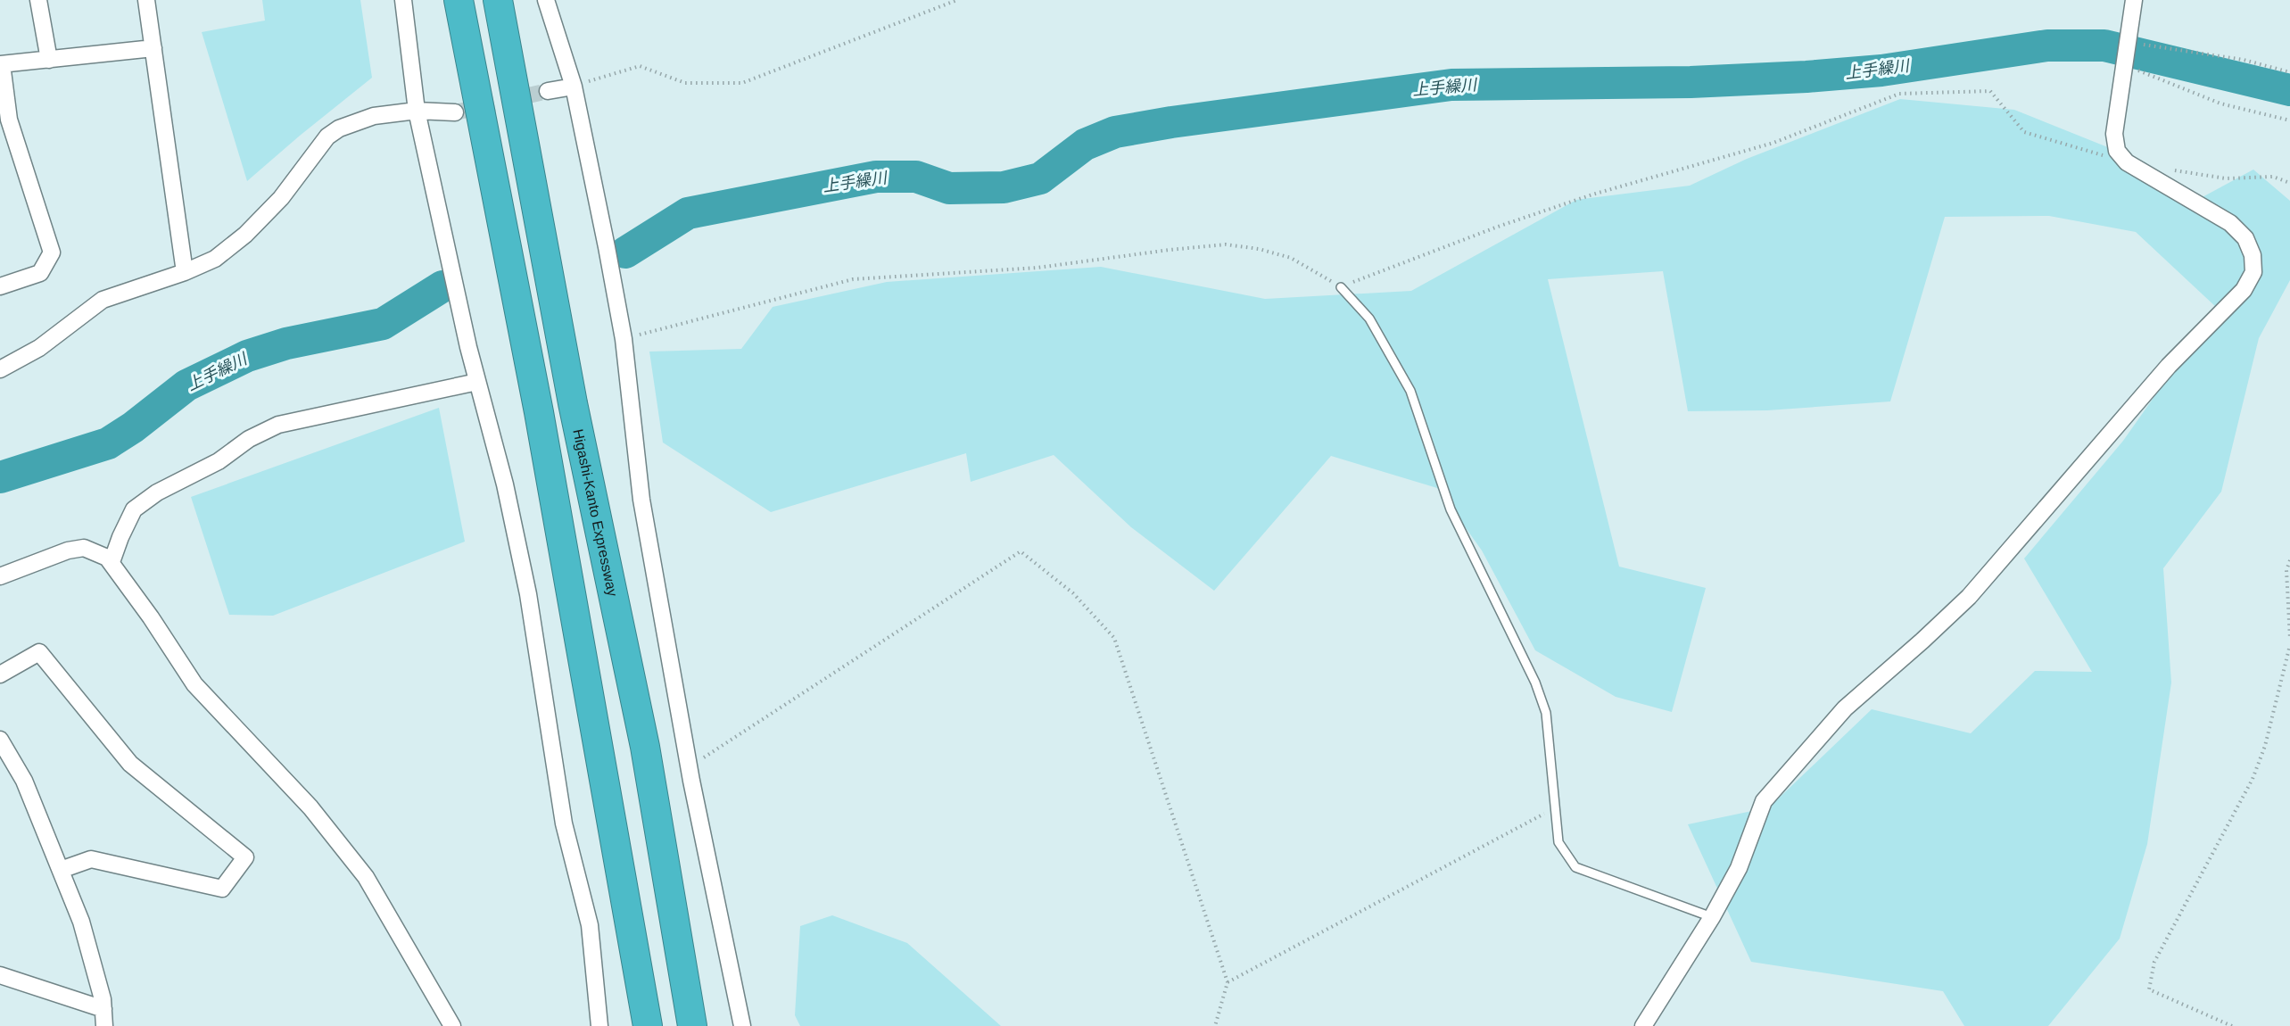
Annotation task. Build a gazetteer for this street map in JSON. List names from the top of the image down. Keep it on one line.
{"streets":{"highway":["Higashi-Kanto Expressway"]},"water":["上手繰川"]}
